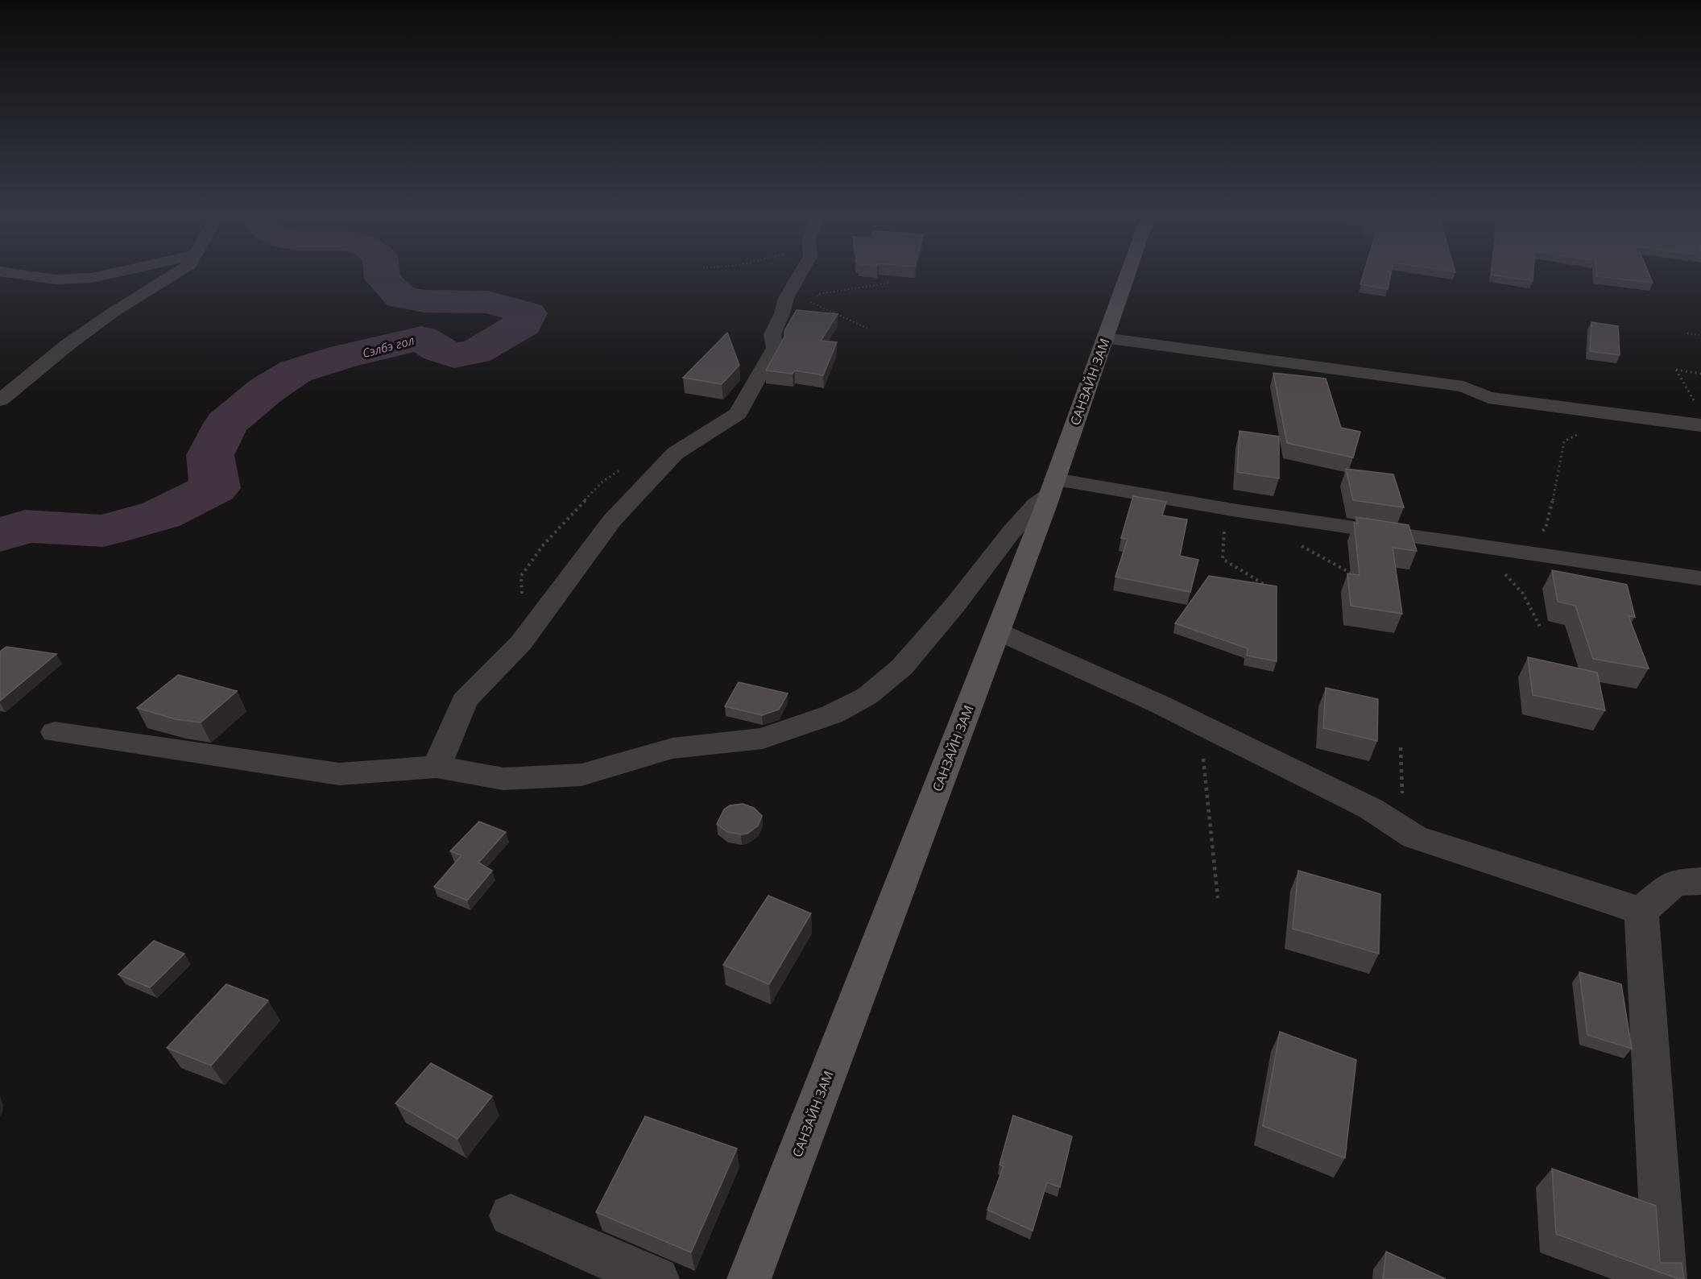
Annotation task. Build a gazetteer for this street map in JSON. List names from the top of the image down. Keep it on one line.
{"streets":{"main road":["САНЗАЙН ЗАМ"]},"water":["Сэлбэ гол"]}
